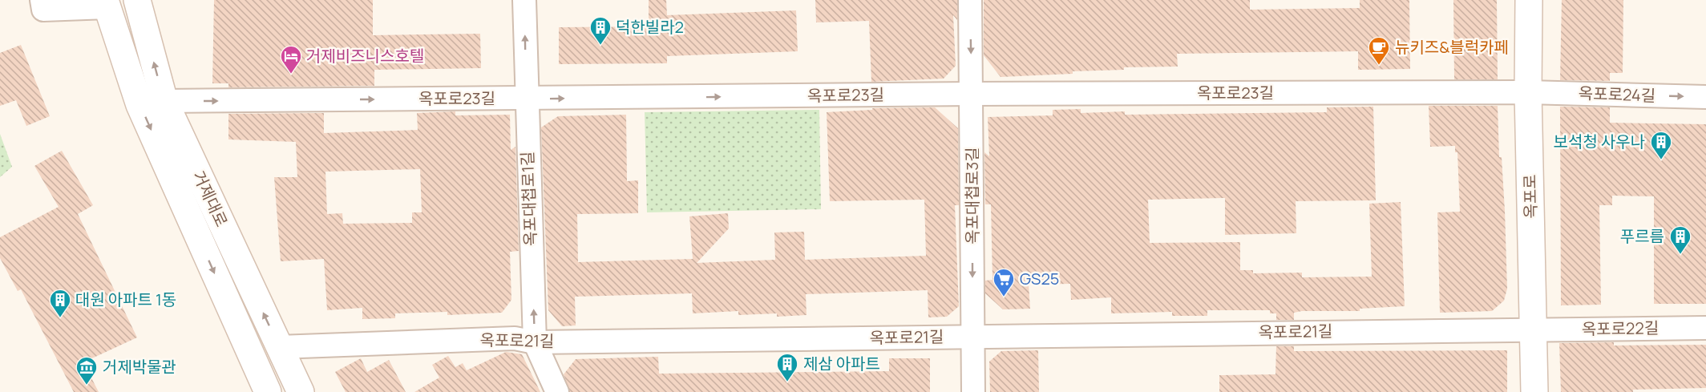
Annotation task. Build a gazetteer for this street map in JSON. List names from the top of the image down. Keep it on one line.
{"streets":{"street":["옥포로23길","옥포로24길","옥포대첩로3길","옥포로","거제대로","옥포대첩로1길","옥포로22길","옥포로21길"]},"crossings":[["옥포로23길","옥포로24길"],["옥포로23길","옥포대첩로3길"],["옥포로23길","옥포로"],["옥포로23길","거제대로"],["옥포로23길","옥포대첩로1길"],["옥포로24길","옥포로"],["옥포대첩로3길","옥포로21길"],["옥포로","옥포로22길"],["옥포로","옥포로21길"],["거제대로","옥포로21길"],["옥포대첩로1길","옥포로21길"],["옥포로22길","옥포로21길"]],"one_way":["옥포로23길","옥포로24길","옥포대첩로3길","옥포대첩로1길"],"places":{"building":["덕한빌라2","보석청 사우나","푸르름","대원 아파트 1동","제삼 아파트"],"cafe":["뉴키즈&블럭카페"],"hotel":["거제비즈니스호텔"],"supermarket":["GS25"],"museum":["거제박물관"]}}
